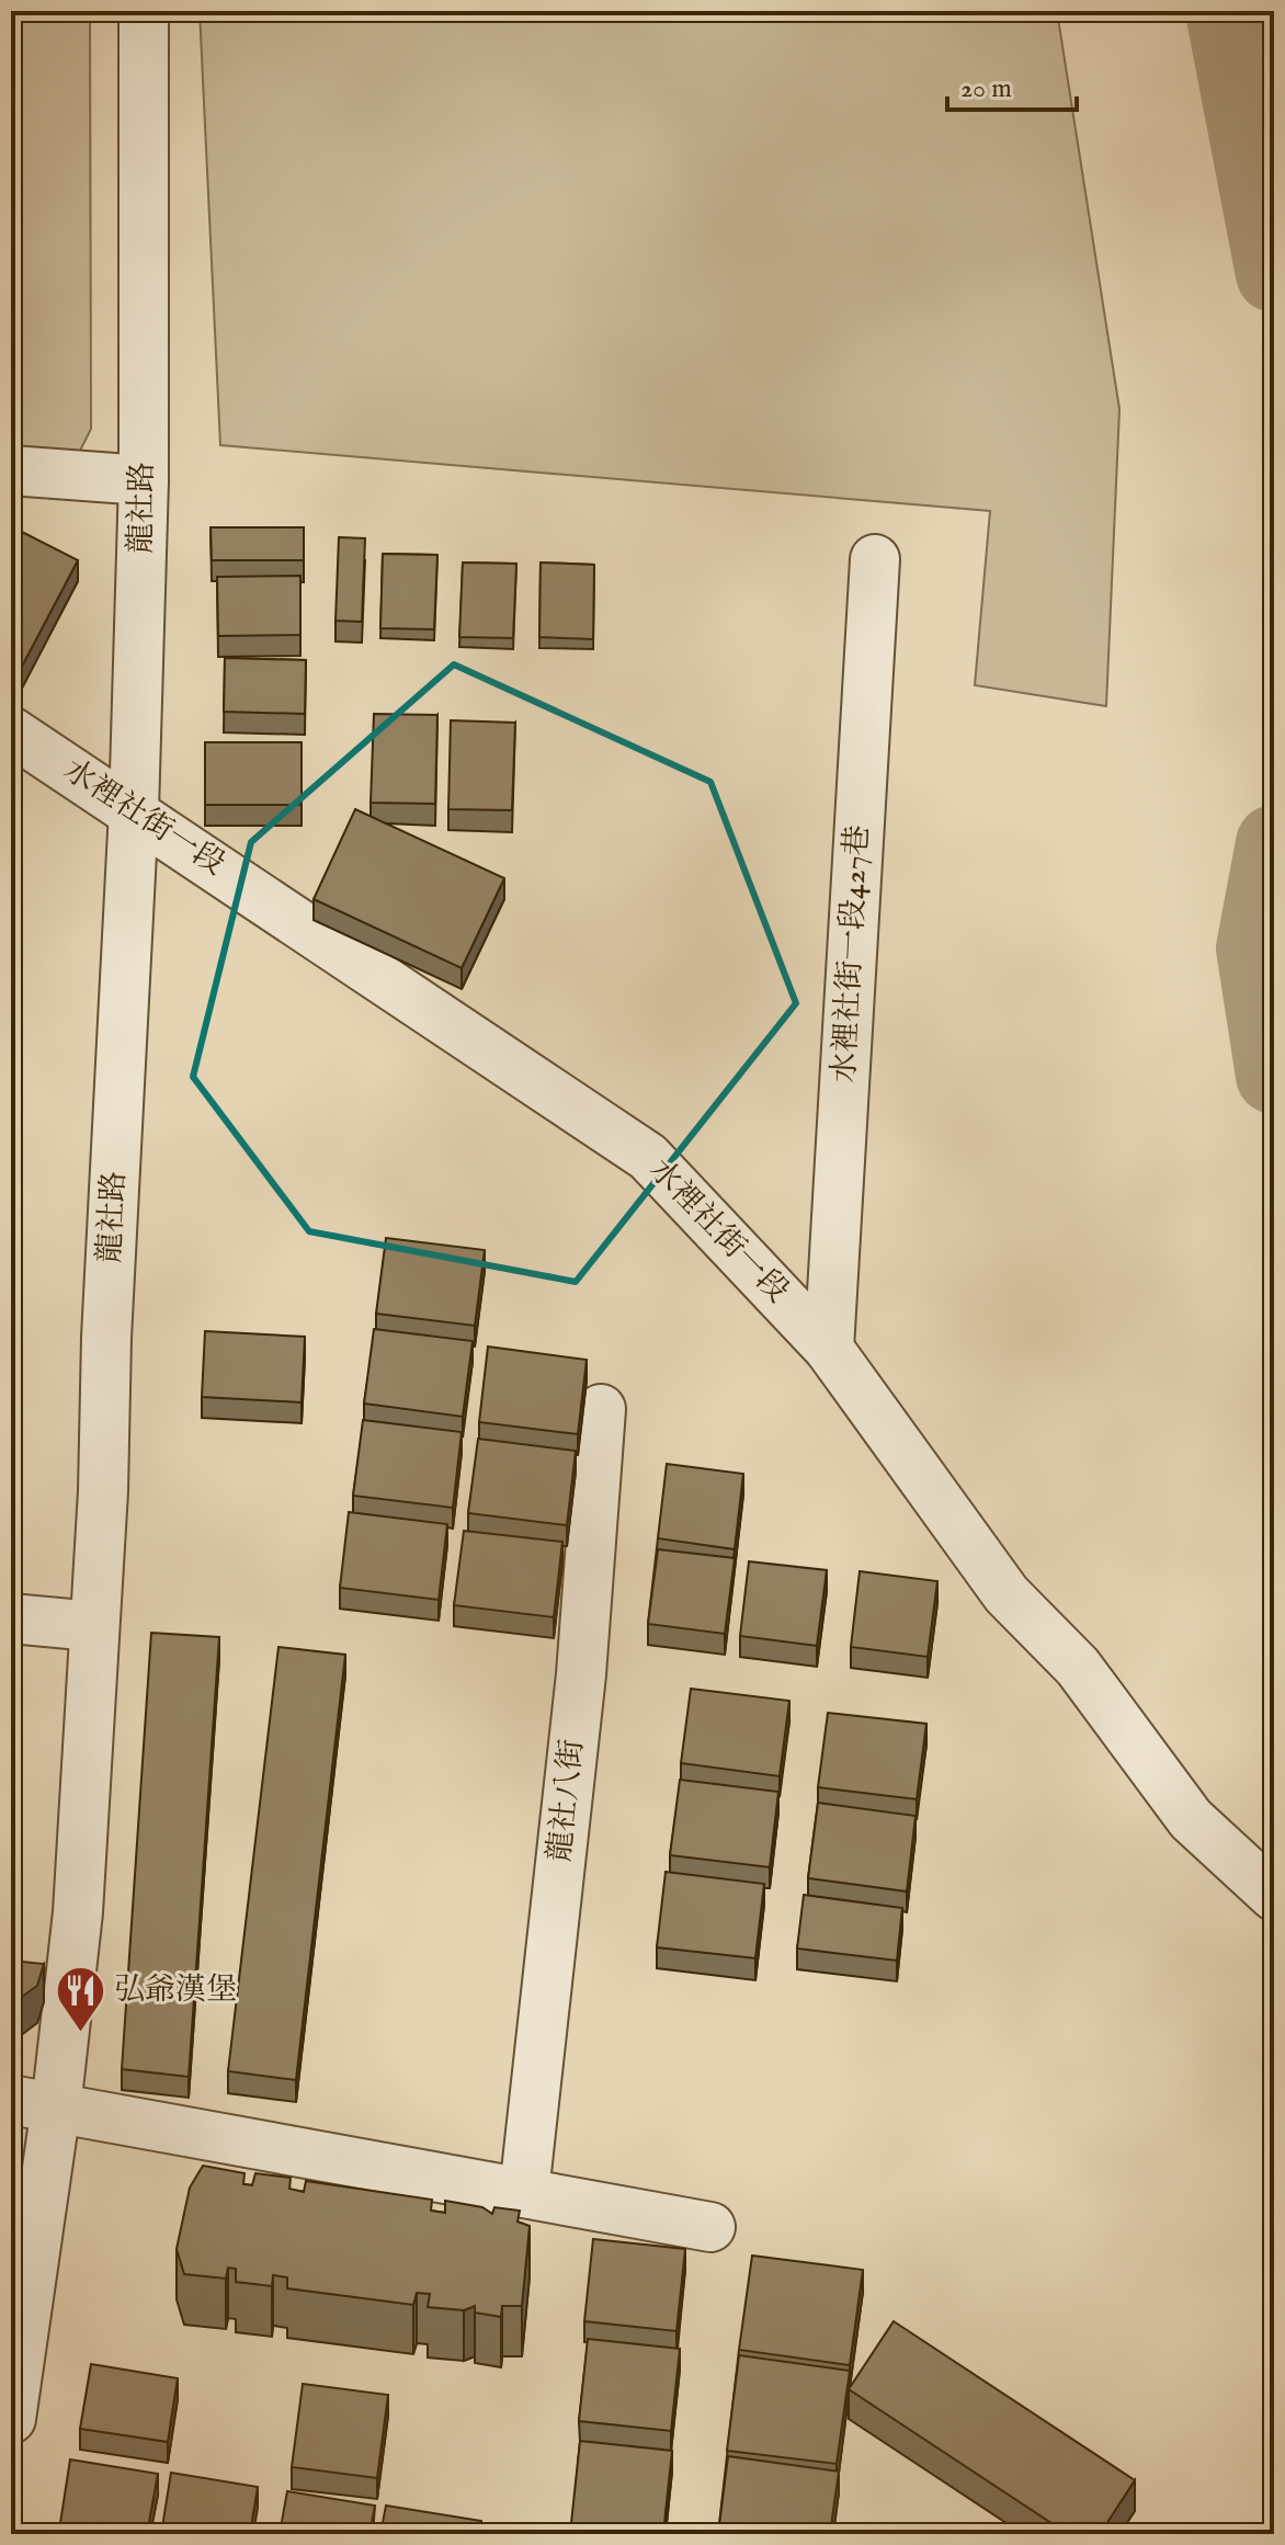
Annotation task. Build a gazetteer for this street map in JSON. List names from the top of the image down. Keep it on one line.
{"streets":{"street":["龍社路","水裡社街一段","水裡社街一段427巷","龍社八街"]},"crossings":[["龍社路","水裡社街一段"],["水裡社街一段","水裡社街一段427巷"]],"places":{"restaurant":["弘爺漢堡"]},"scale_bar":"20 m"}
